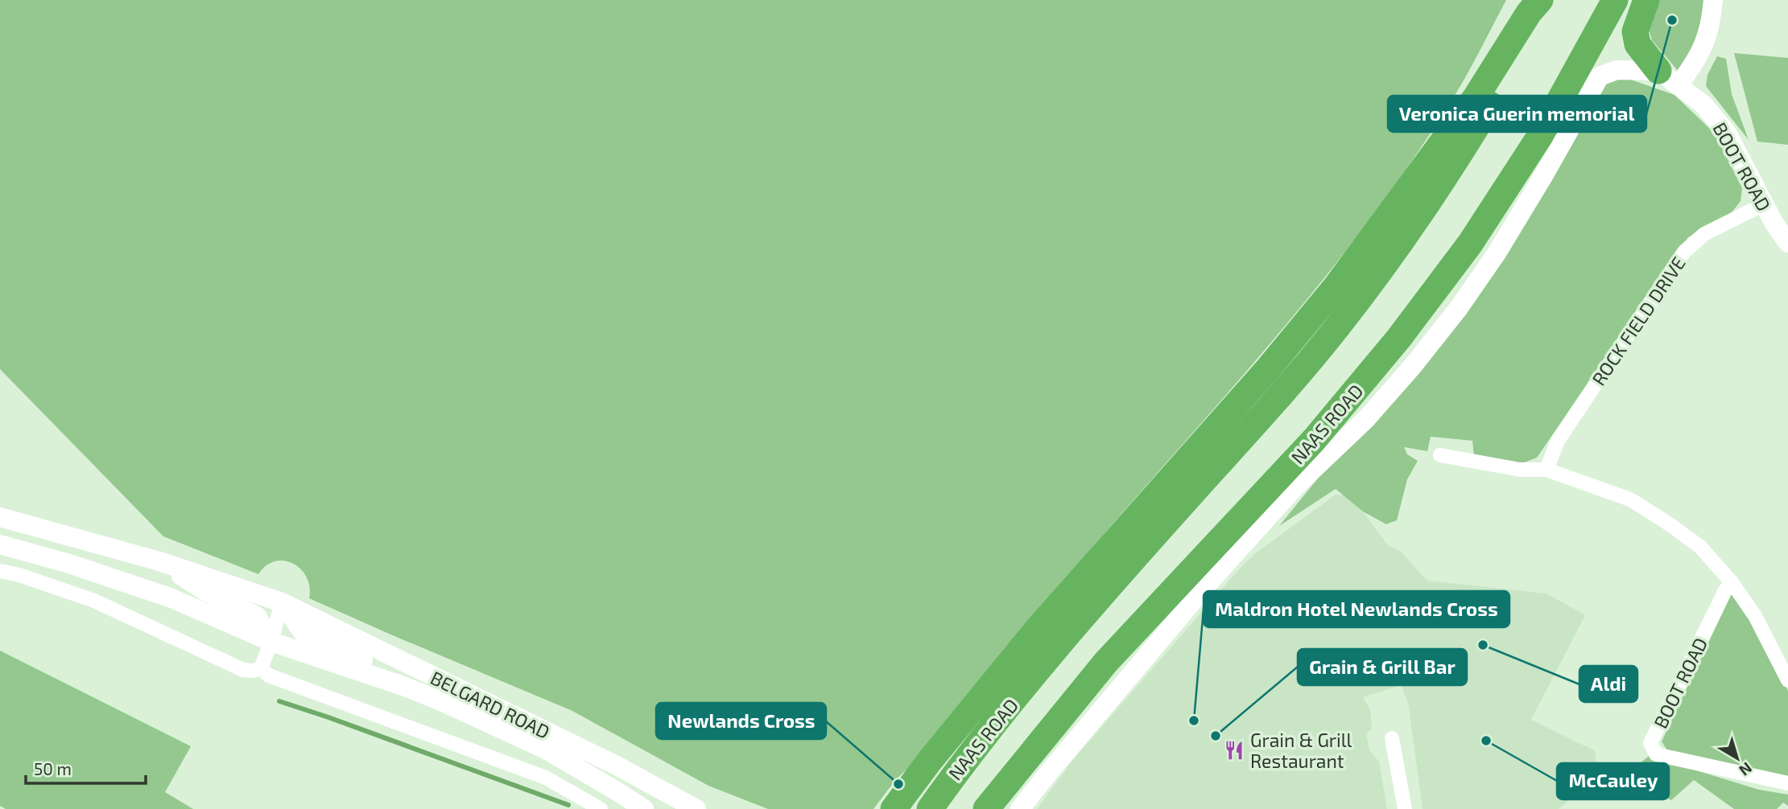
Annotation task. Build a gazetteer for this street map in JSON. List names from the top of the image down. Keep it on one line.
{"streets":{"highway":["NAAS ROAD"],"main road":["BOOT ROAD","BELGARD ROAD"],"street":["ROCK FIELD DRIVE"]},"crossings":[["BOOT ROAD","ROCK FIELD DRIVE"]],"places":{"other":["Veronica Guerin memorial","Aldi","Maldron Hotel Newlands Cross","Grain & Grill Bar","McCauley","Newlands Cross"],"restaurant":["Grain & Grill Restaurant"]},"scale_bar":"50 m","north":"bottom right"}
